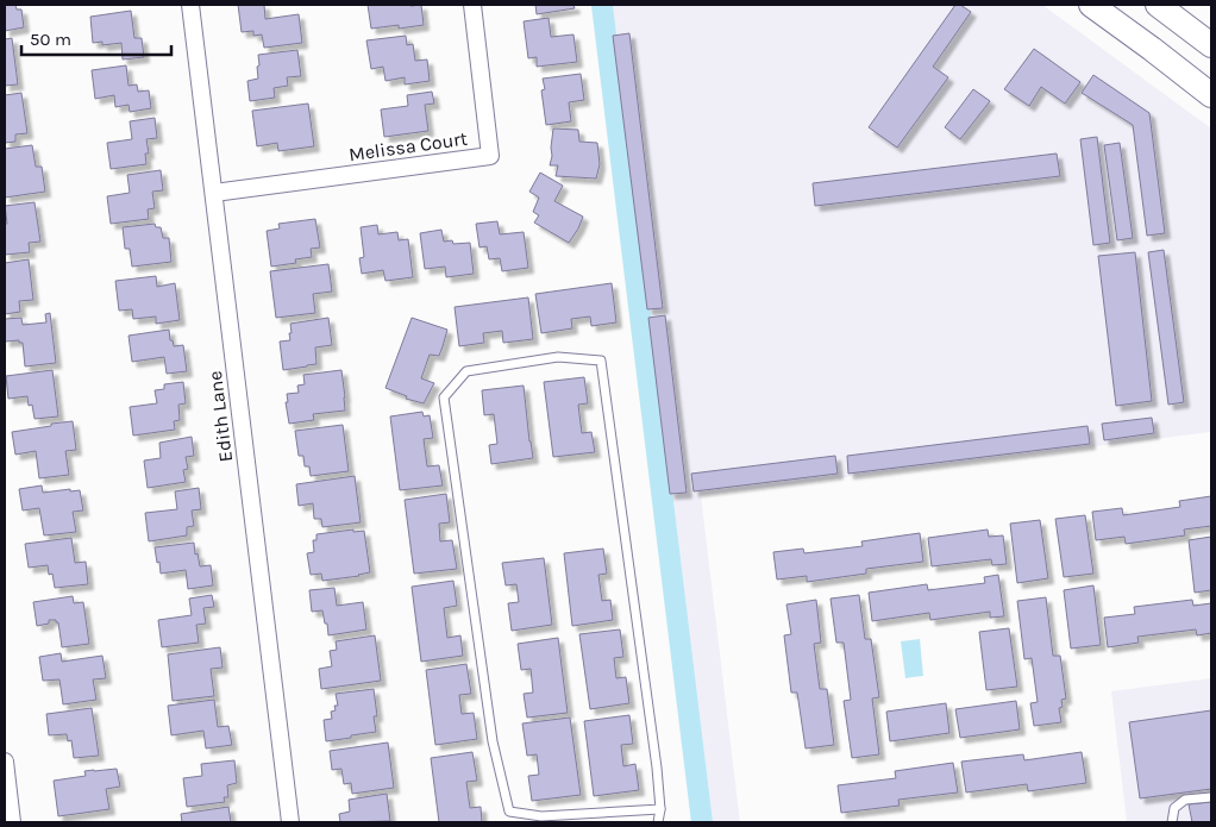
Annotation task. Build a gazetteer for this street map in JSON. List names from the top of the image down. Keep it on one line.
{"streets":{"street":["Melissa Court","Edith Lane"]},"crossings":[["Melissa Court","Edith Lane"]],"scale_bar":"50 m"}
